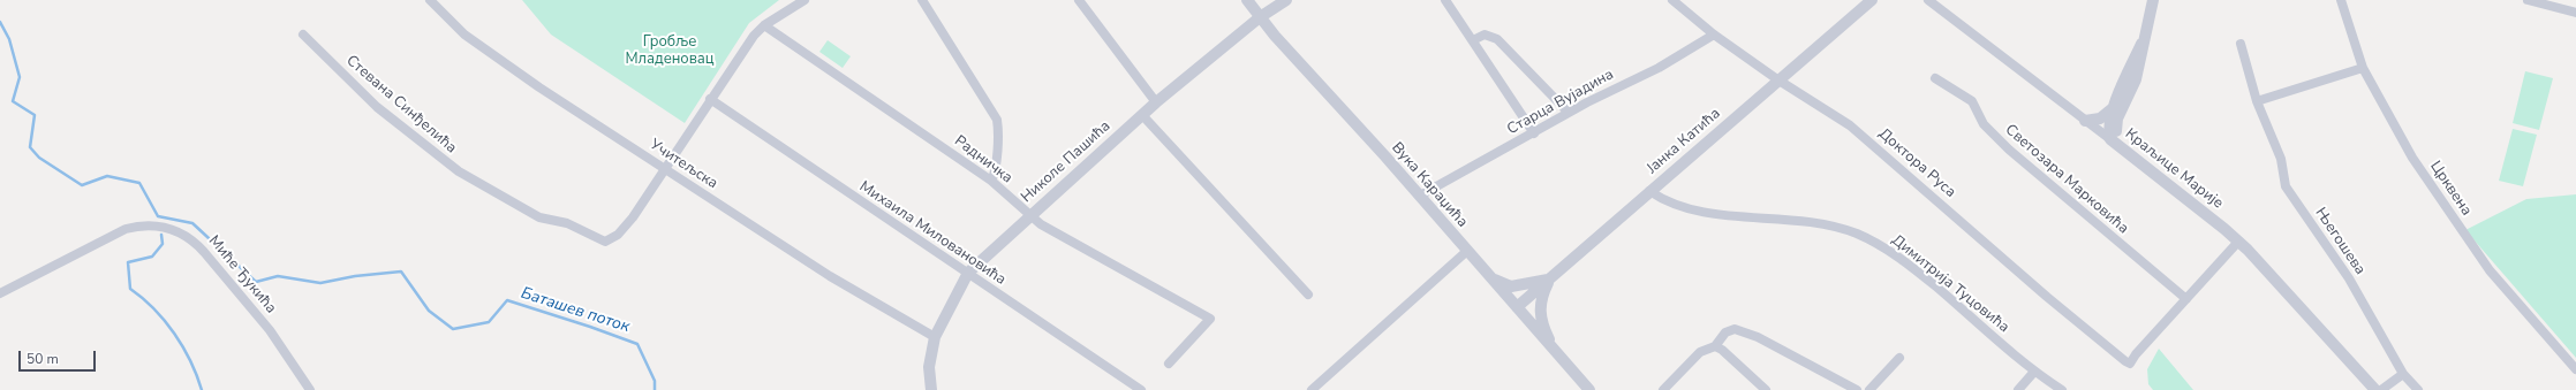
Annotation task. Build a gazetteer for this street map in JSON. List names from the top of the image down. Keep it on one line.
{"streets":{"street":["Старца Вујадина","Стевана Синђелића","Јанка Катића","Радничка","Николе Пашића","Доктора Руса","Учитељска","Краљице Марије","Светозара Марковића","Вука Караџића","Црквена","Михаила Миловановића","Његошева","Миће Ђукића","Димитрија Туцовића"]},"crossings":[["Старца Вујадина","Доктора Руса"],["Старца Вујадина","Вука Караџића"],["Стевана Синђелића","Учитељска"],["Јанка Катића","Доктора Руса"],["Јанка Катића","Вука Караџића"],["Јанка Катића","Димитрија Туцовића"],["Радничка","Николе Пашића"],["Николе Пашића","Учитељска"],["Николе Пашића","Вука Караџића"],["Николе Пашића","Михаила Миловановића"],["Доктора Руса","Светозара Марковића"]],"water":["Баташев поток"],"parks":["Гробље Младеновац"],"scale_bar":"50 m"}
